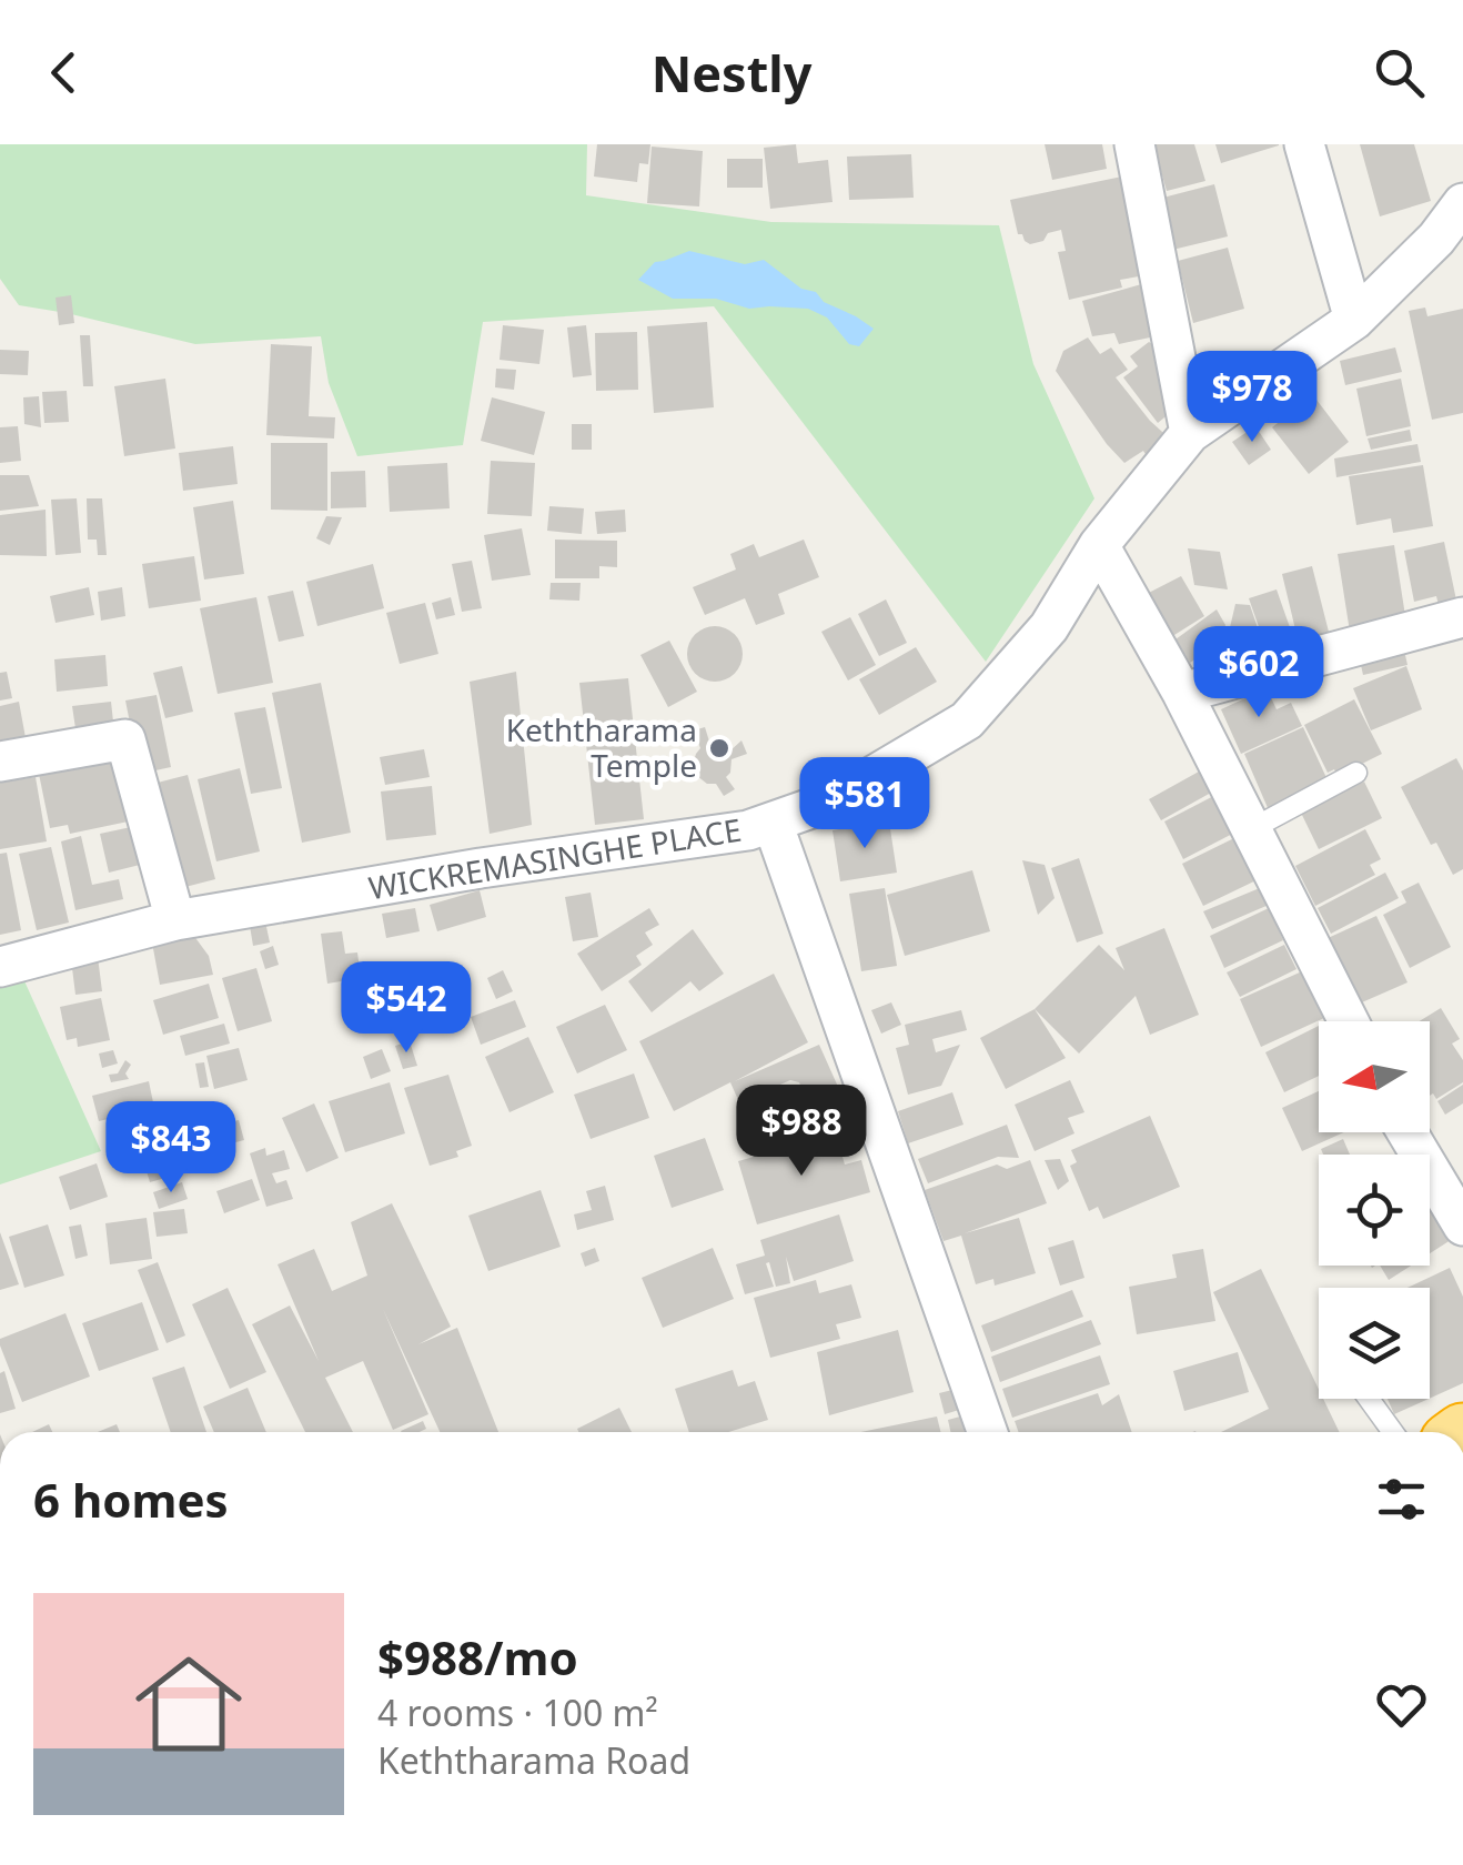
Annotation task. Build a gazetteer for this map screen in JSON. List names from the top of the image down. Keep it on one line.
{"streets":{"street":["WICKREMASINGHE PLACE"]},"places":["Keththarama Temple"],"north":"left","page":{"header":"Nestly","price":["$978","$602","$581","$542","$988","$843"],"heading":"6 homes","list":[{"name":"$988/mo","note":"4 rooms · 100 m² · Keththarama Road"}]}}
